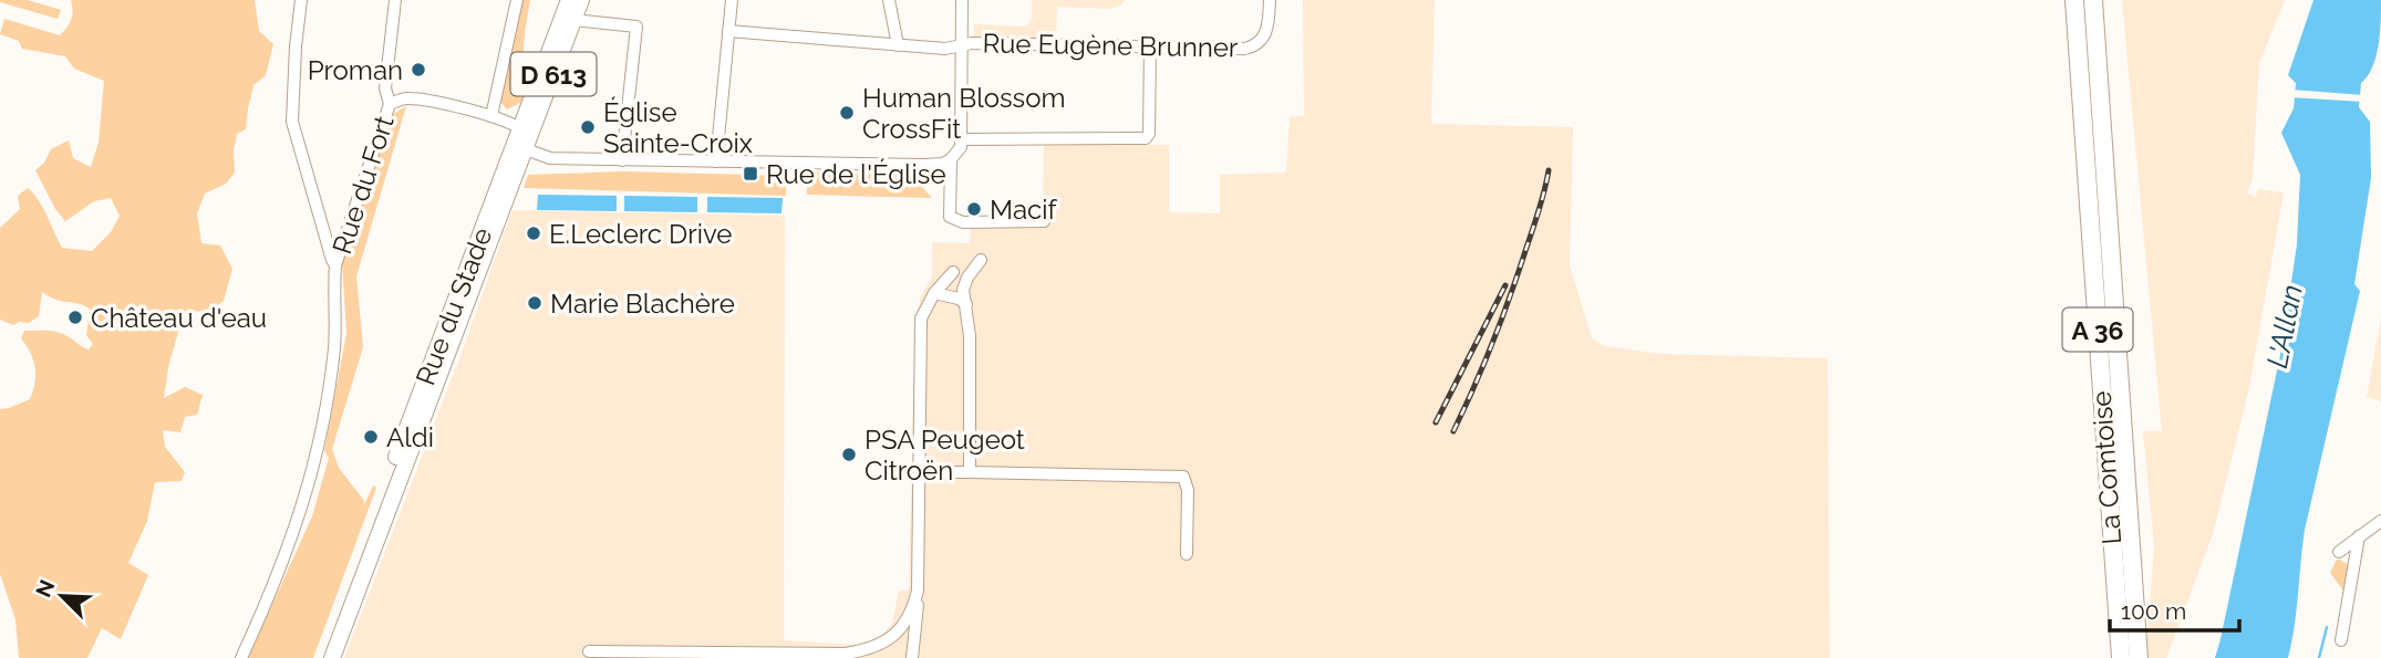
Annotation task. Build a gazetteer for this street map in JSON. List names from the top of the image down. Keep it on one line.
{"streets":{"highway":["A 36","La Comtoise"],"main road":["D 613","Rue du Stade"],"street":["Rue Eugène Brunner","Rue du Fort"]},"crossings":[["D 613","Rue du Stade"]],"water":["L'Allan"],"places":{"other":["Proman","Human Blossom CrossFit","Église Sainte-Croix","Macif","E.Leclerc Drive","Marie Blachère","Château d'eau","Aldi","PSA Peugeot Citroën"],"transit":["Rue de l'Église"]},"scale_bar":"100 m","north":"top left"}
